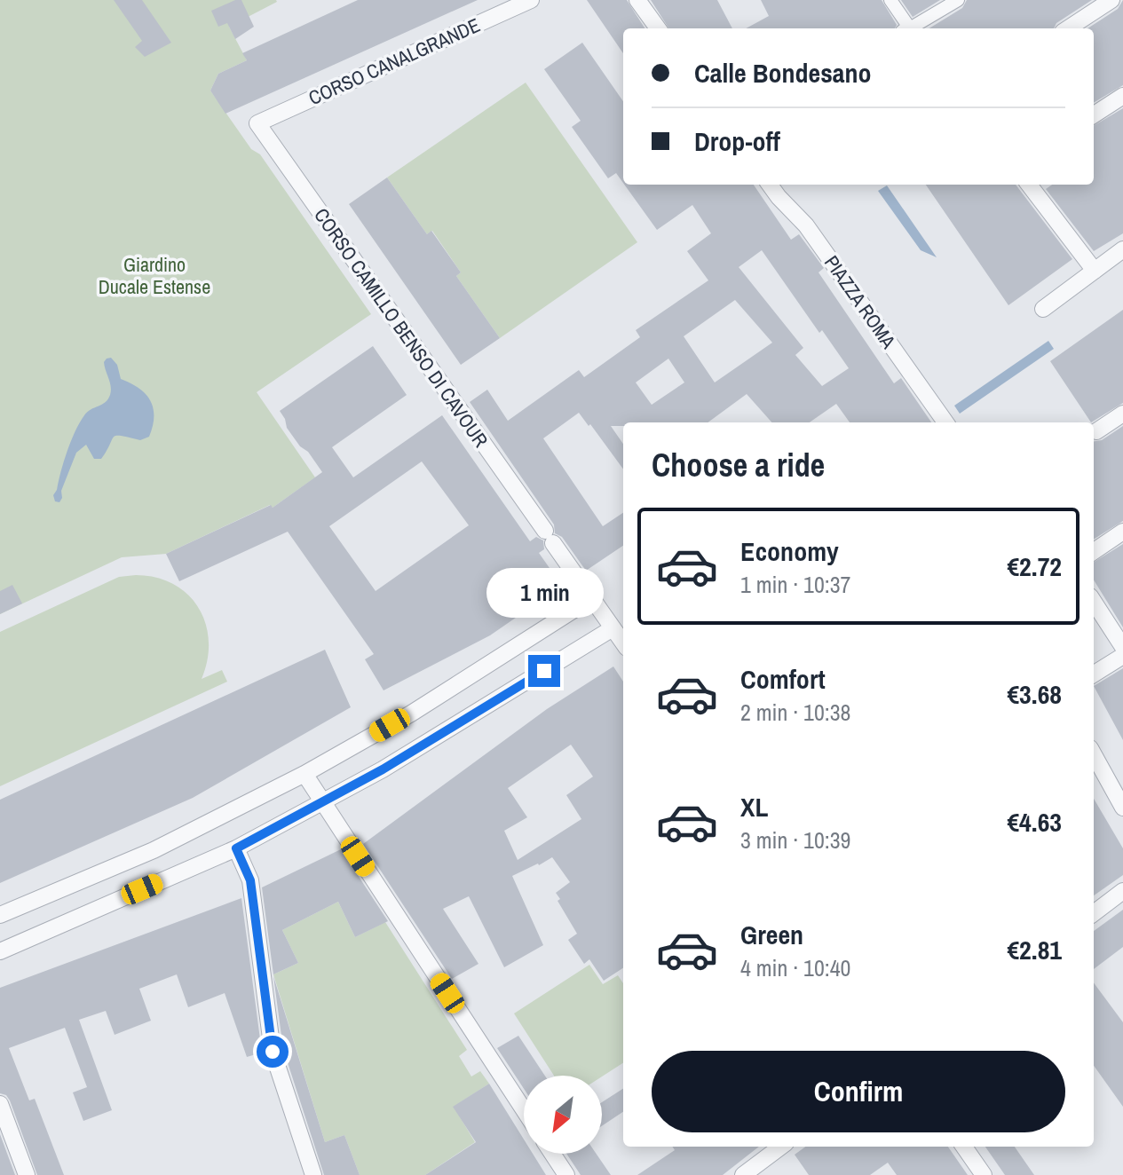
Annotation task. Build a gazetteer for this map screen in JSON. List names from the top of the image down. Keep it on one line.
{"streets":{"street":["CORSO CANALGRANDE","PIAZZA ROMA","CORSO CAMILLO BENSO DI CAVOUR"]},"crossings":[["CORSO CANALGRANDE","CORSO CAMILLO BENSO DI CAVOUR"]],"parks":["Giardino Ducale Estense"],"north":"bottom left","page":{"banner":["Calle Bondesano","Drop-off"],"heading":"Choose a ride","list":[{"name":"Economy","note":"1 min · 10:37","value":"€2.72"},{"name":"Comfort","note":"2 min · 10:38","value":"€3.68"},{"name":"XL","note":"3 min · 10:39","value":"€4.63"},{"name":"Green","note":"4 min · 10:40","value":"€2.81"}],"bubble":"1 min","buttons":"Confirm"}}
